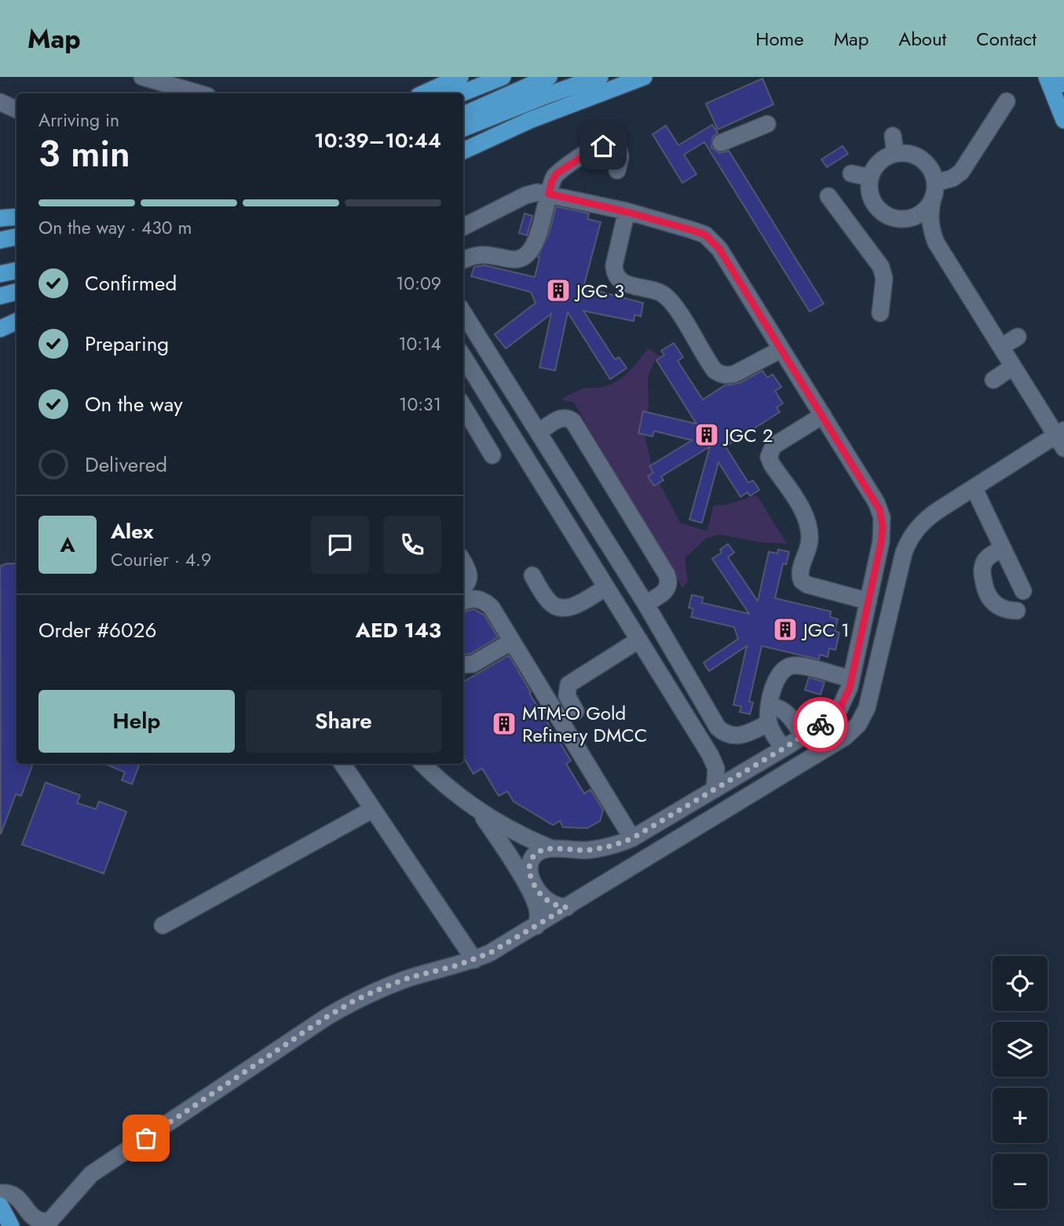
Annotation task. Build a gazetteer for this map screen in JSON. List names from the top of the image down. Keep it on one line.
{"places":{"building":["JGC 3","JGC 2","JGC 1","MTM-O Gold Refinery DMCC"]},"page":{"header":"Map","nav":["Home","Map","About","Contact"],"heading":["3 min","Arriving in","10:39–10:44"],"panel":["Alex","Courier · 4.9","Order #6026","AED 143"],"bar":"On the way · 430 m","list":[["Confirmed","10:09"],["Preparing","10:14"],["On the way","10:31"],"Delivered"],"round":"A","buttons":["Help","Share"],"map_buttons":["+","−"]}}
